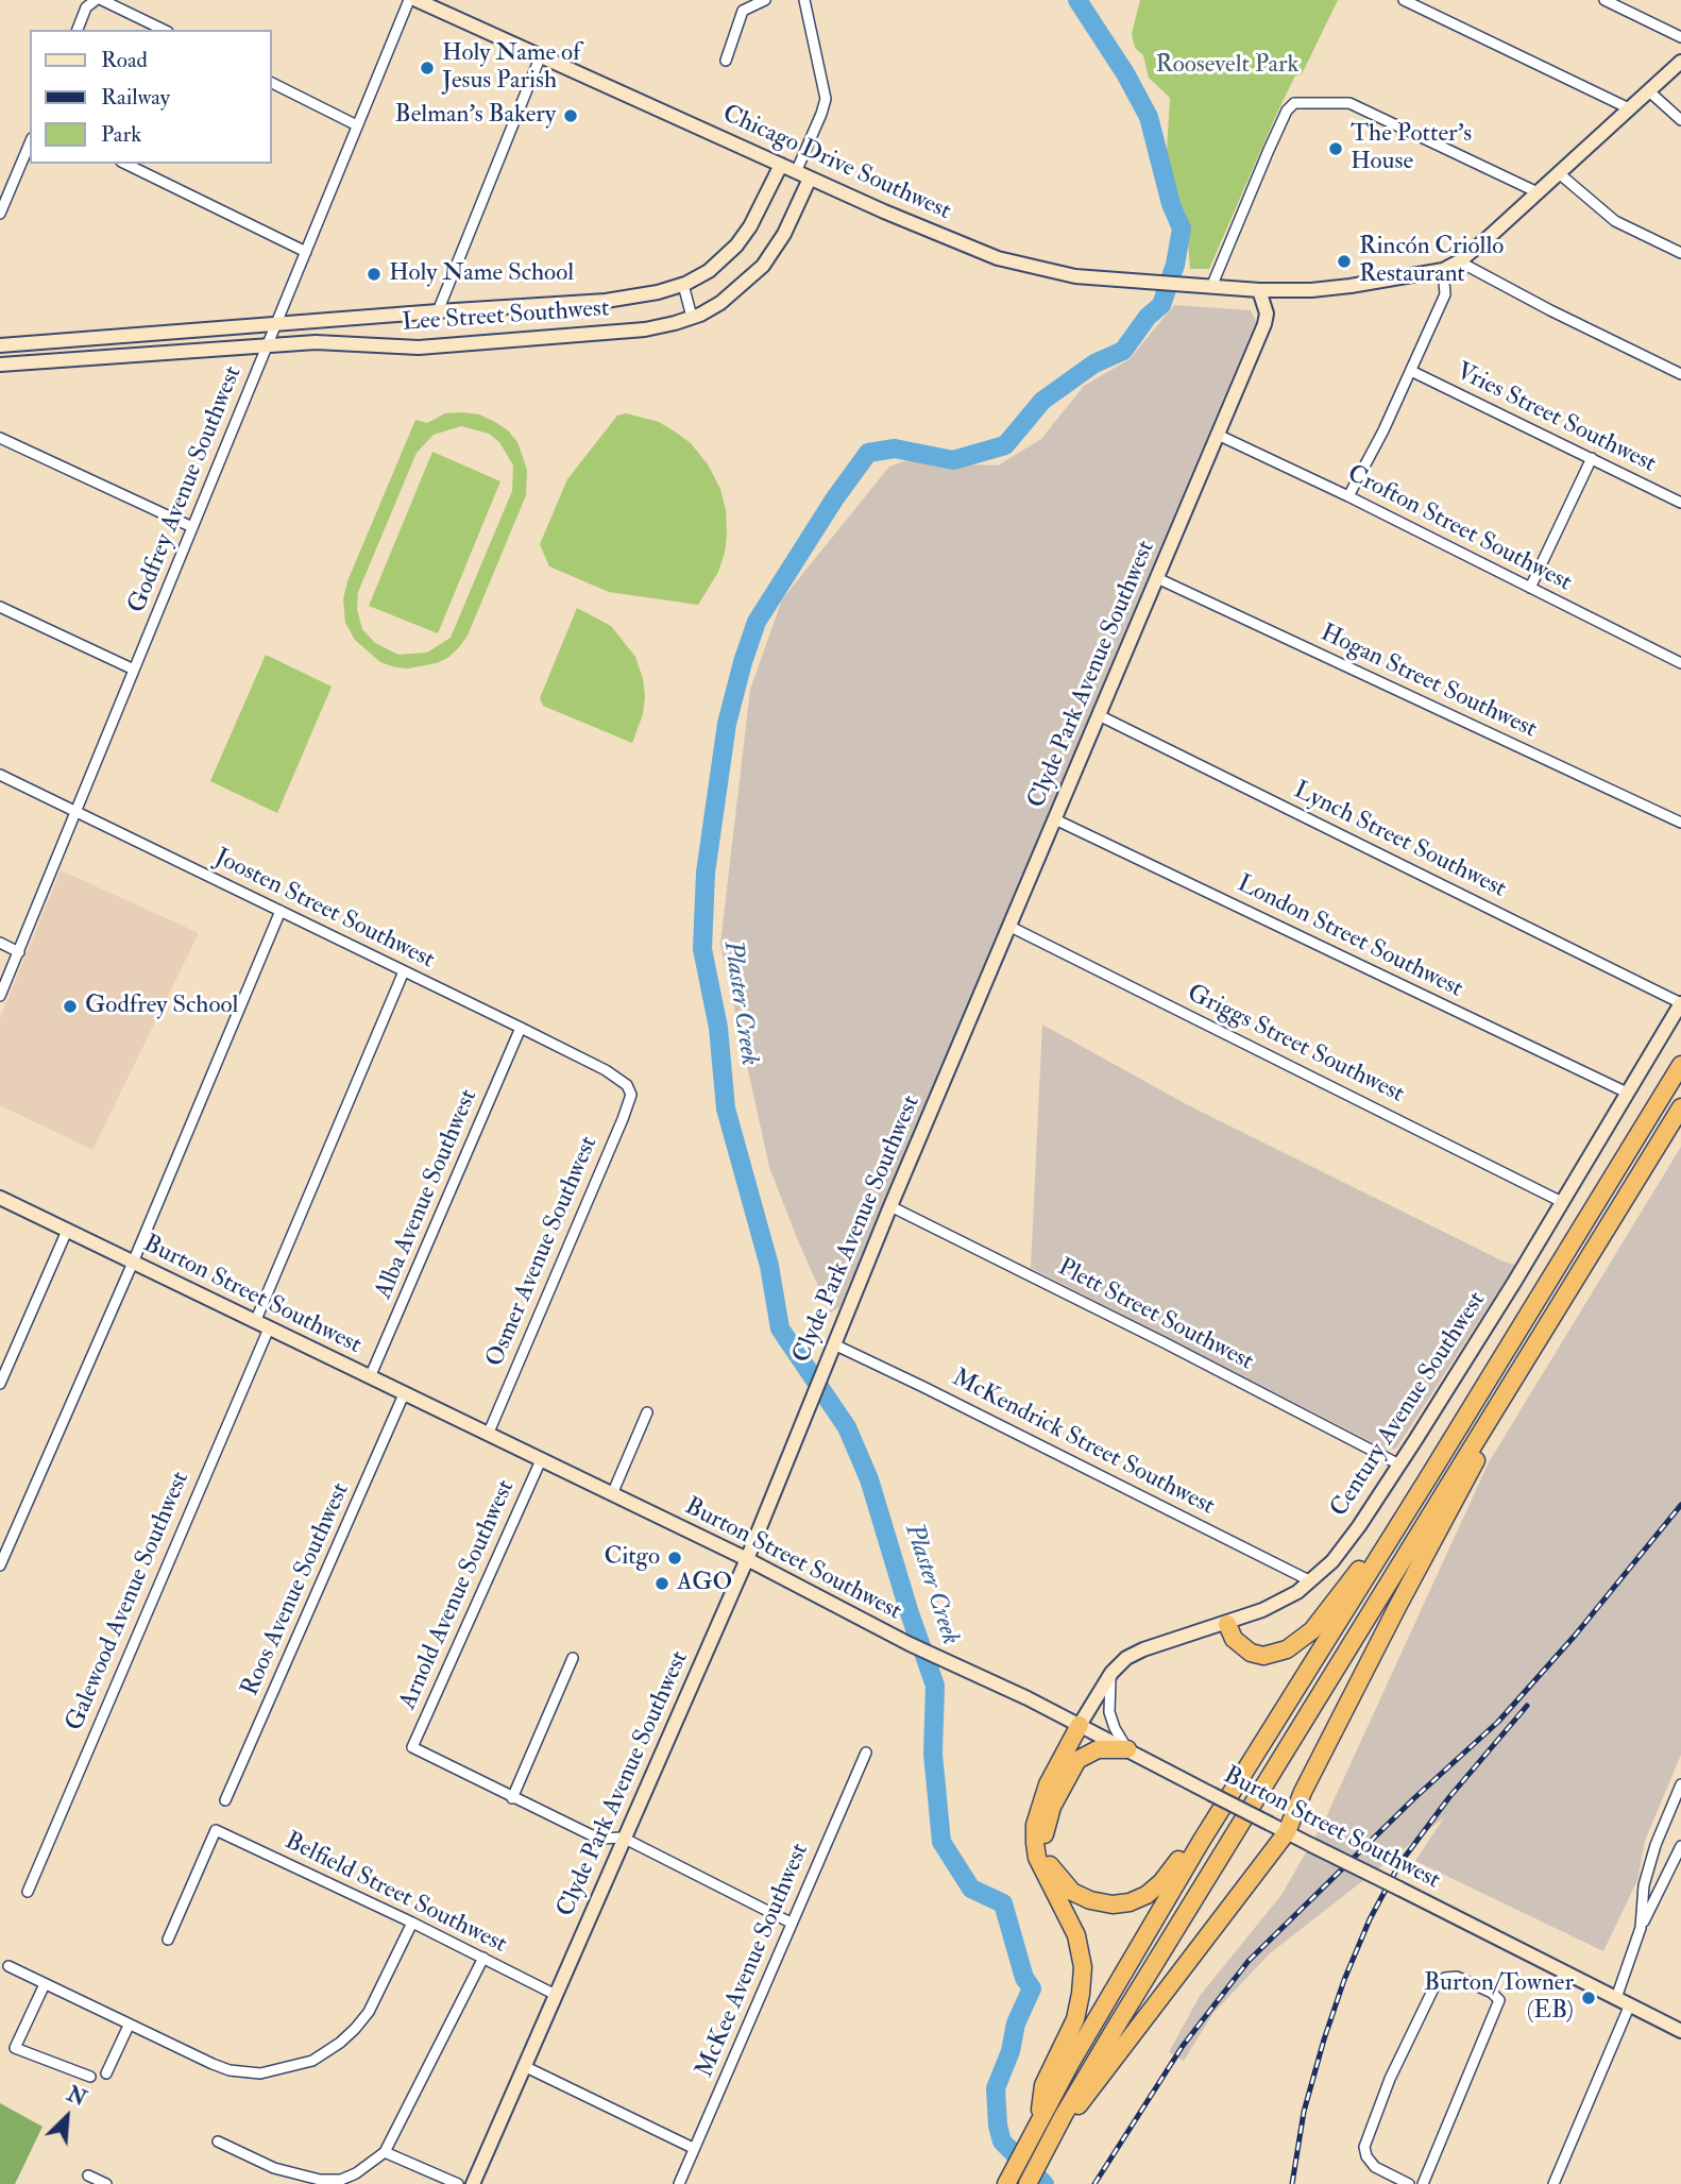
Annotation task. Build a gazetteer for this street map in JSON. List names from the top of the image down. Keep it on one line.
{"streets":{"main road":["Chicago Drive Southwest","Lee Street Southwest","Clyde Park Avenue Southwest","Burton Street Southwest","Century Avenue Southwest"],"street":["Vries Street Southwest","Godfrey Avenue Southwest","Crofton Street Southwest","Hogan Street Southwest","Lynch Street Southwest","Joosten Street Southwest","London Street Southwest","Griggs Street Southwest","Alba Avenue Southwest","Osmer Avenue Southwest","Plett Street Southwest","McKendrick Street Southwest","Roos Avenue Southwest","Arnold Avenue Southwest","Galewood Avenue Southwest","Belfield Street Southwest","McKee Avenue Southwest"]},"crossings":[["Chicago Drive Southwest","Lee Street Southwest"],["Chicago Drive Southwest","Clyde Park Avenue Southwest"],["Lee Street Southwest","Godfrey Avenue Southwest"],["Godfrey Avenue Southwest","Joosten Street Southwest"],["Crofton Street Southwest","Clyde Park Avenue Southwest"],["Clyde Park Avenue Southwest","Hogan Street Southwest"],["Clyde Park Avenue Southwest","Lynch Street Southwest"],["Clyde Park Avenue Southwest","London Street Southwest"],["Clyde Park Avenue Southwest","Griggs Street Southwest"],["Clyde Park Avenue Southwest","Burton Street Southwest"],["Clyde Park Avenue Southwest","Plett Street Southwest"],["Clyde Park Avenue Southwest","McKendrick Street Southwest"],["Clyde Park Avenue Southwest","Belfield Street Southwest"],["Lynch Street Southwest","Century Avenue Southwest"],["Joosten Street Southwest","Alba Avenue Southwest"],["Joosten Street Southwest","Osmer Avenue Southwest"],["London Street Southwest","Century Avenue Southwest"],["Griggs Street Southwest","Century Avenue Southwest"],["Alba Avenue Southwest","Burton Street Southwest"],["Osmer Avenue Southwest","Burton Street Southwest"],["Burton Street Southwest","Century Avenue Southwest"],["Burton Street Southwest","Roos Avenue Southwest"],["Burton Street Southwest","Arnold Avenue Southwest"],["Burton Street Southwest","Galewood Avenue Southwest"],["Plett Street Southwest","Century Avenue Southwest"],["Century Avenue Southwest","McKendrick Street Southwest"]],"water":["Plaster Creek"],"parks":["Roosevelt Park"],"places":["Holy Name of Jesus Parish","Belman's Bakery","The Potter's House","Rincón Criollo Restaurant","Holy Name School","Godfrey School","Citgo","AGO","Burton/Towner (EB)"],"legend":["Road","Railway","Park"],"north":"top right"}
